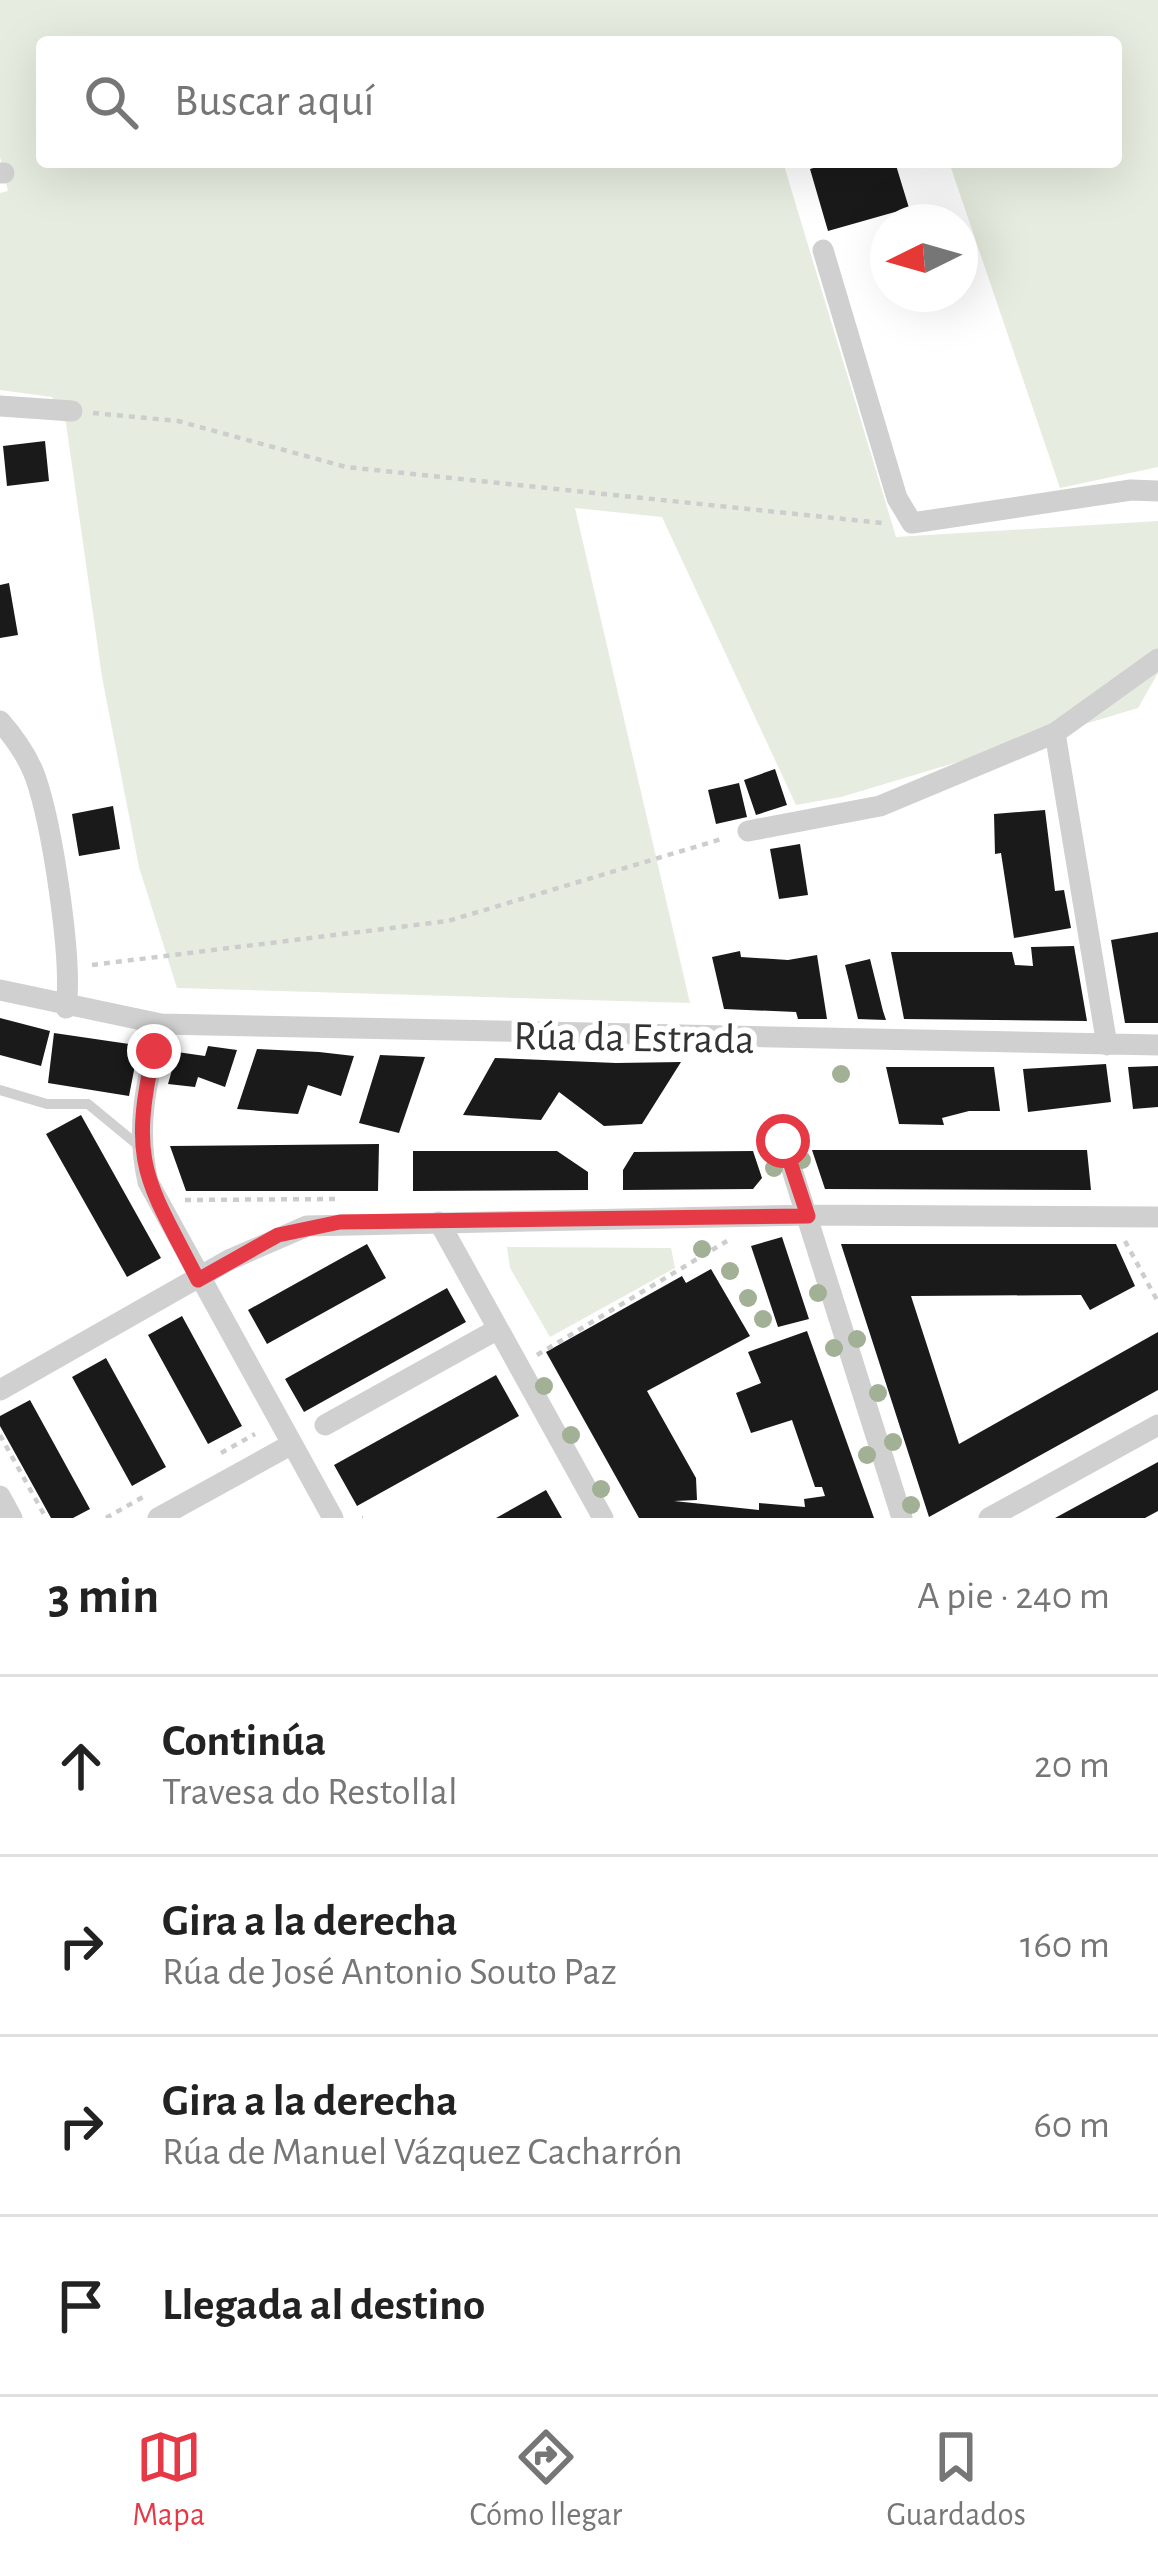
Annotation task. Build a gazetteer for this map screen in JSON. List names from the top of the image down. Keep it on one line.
{"streets":{"street":["Rúa da Estrada"]},"north":"left","page":{"search":"Buscar aquí","heading":["3 min","A pie · 240 m"],"list":[["Continúa","Travesa do Restollal","20 m"],["Gira a la derecha","Rúa de José Antonio Souto Paz","160 m"],["Gira a la derecha","Rúa de Manuel Vázquez Cacharrón","60 m"],"Llegada al destino"],"nav":["Mapa","Cómo llegar","Guardados"]}}
